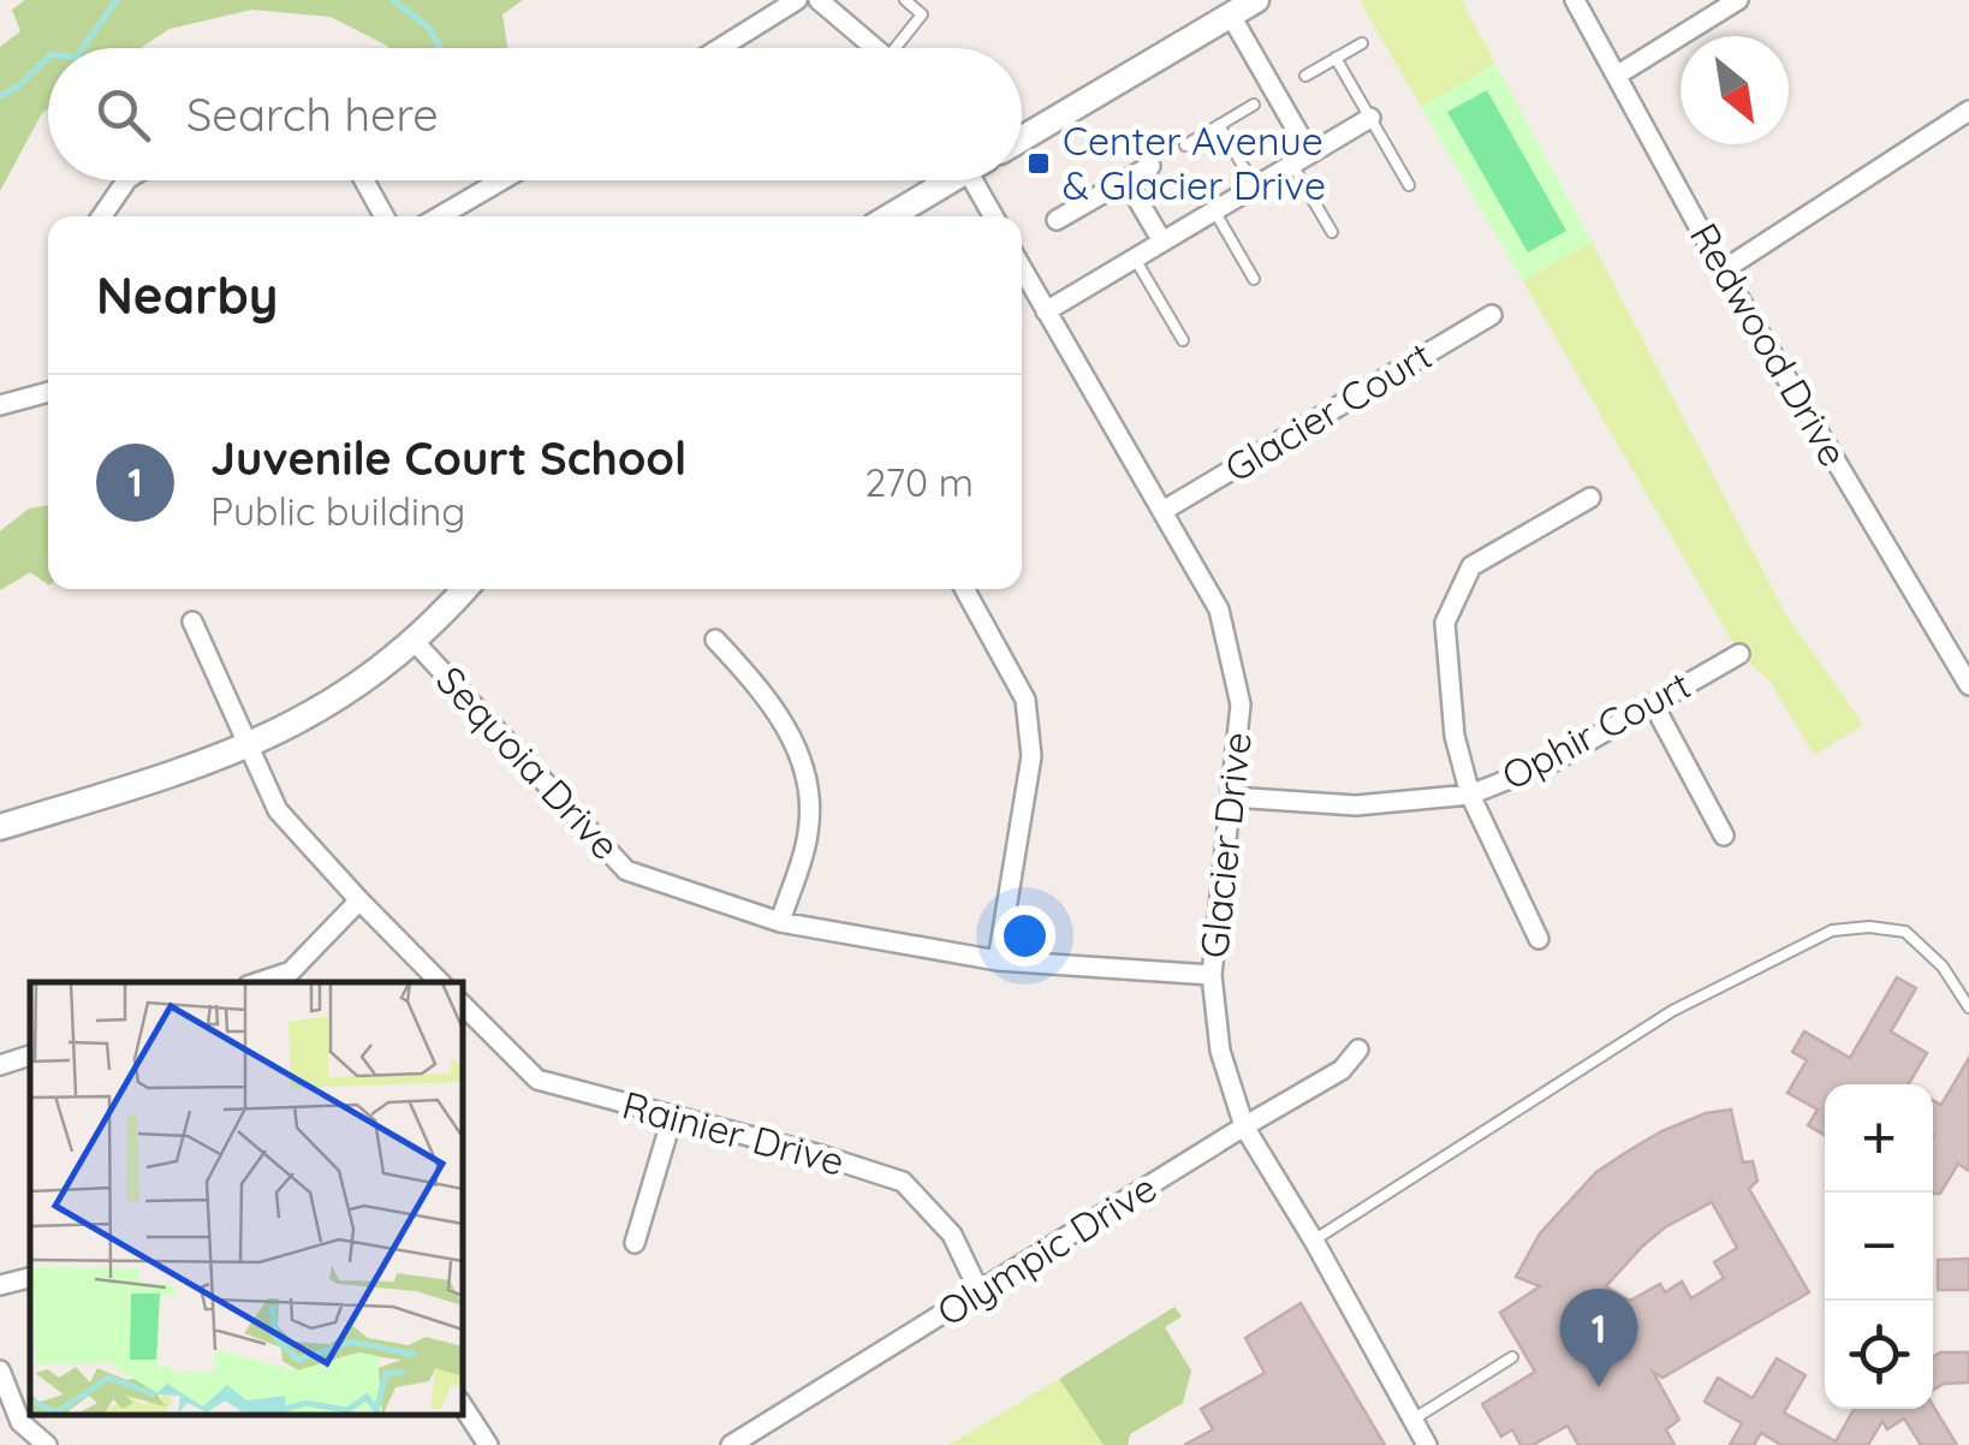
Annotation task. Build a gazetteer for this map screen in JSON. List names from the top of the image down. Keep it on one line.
{"streets":{"street":["Redwood Drive","Glacier Court","Ophir Court","Sequoia Drive","Glacier Drive","Rainier Drive","Olympic Drive"]},"crossings":[["Glacier Court","Glacier Drive"],["Ophir Court","Glacier Drive"],["Sequoia Drive","Glacier Drive"],["Glacier Drive","Olympic Drive"],["Rainier Drive","Olympic Drive"]],"places":{"transit":["Center Avenue & Glacier Drive"]},"north":"bottom right","page":{"search":"Search here","heading":"Nearby","list":[{"mark":"1","name":"Juvenile Court School","note":"Public building","value":"270 m"}],"map_buttons":["+","−"],"pins":"1"}}
